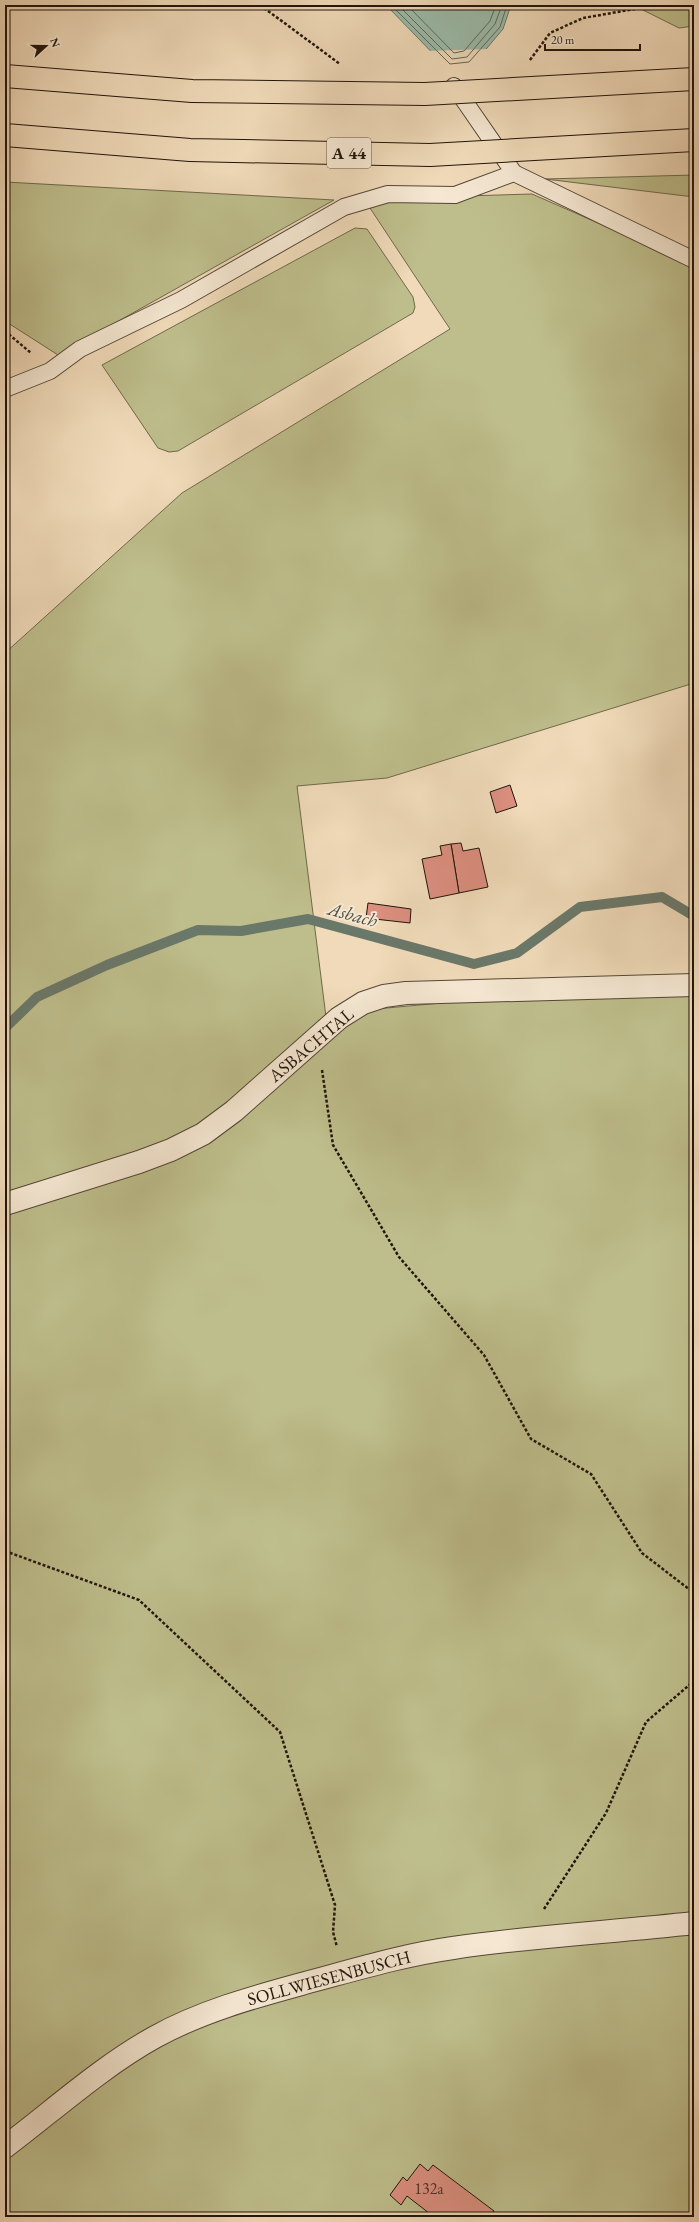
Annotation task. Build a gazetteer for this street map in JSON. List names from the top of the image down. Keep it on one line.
{"streets":{"highway":["A 44"],"street":["ASBACHTAL","SOLLWIESENBUSCH"]},"water":["Asbach"],"house_numbers":["132a"],"scale_bar":"20 m","north":"right"}
